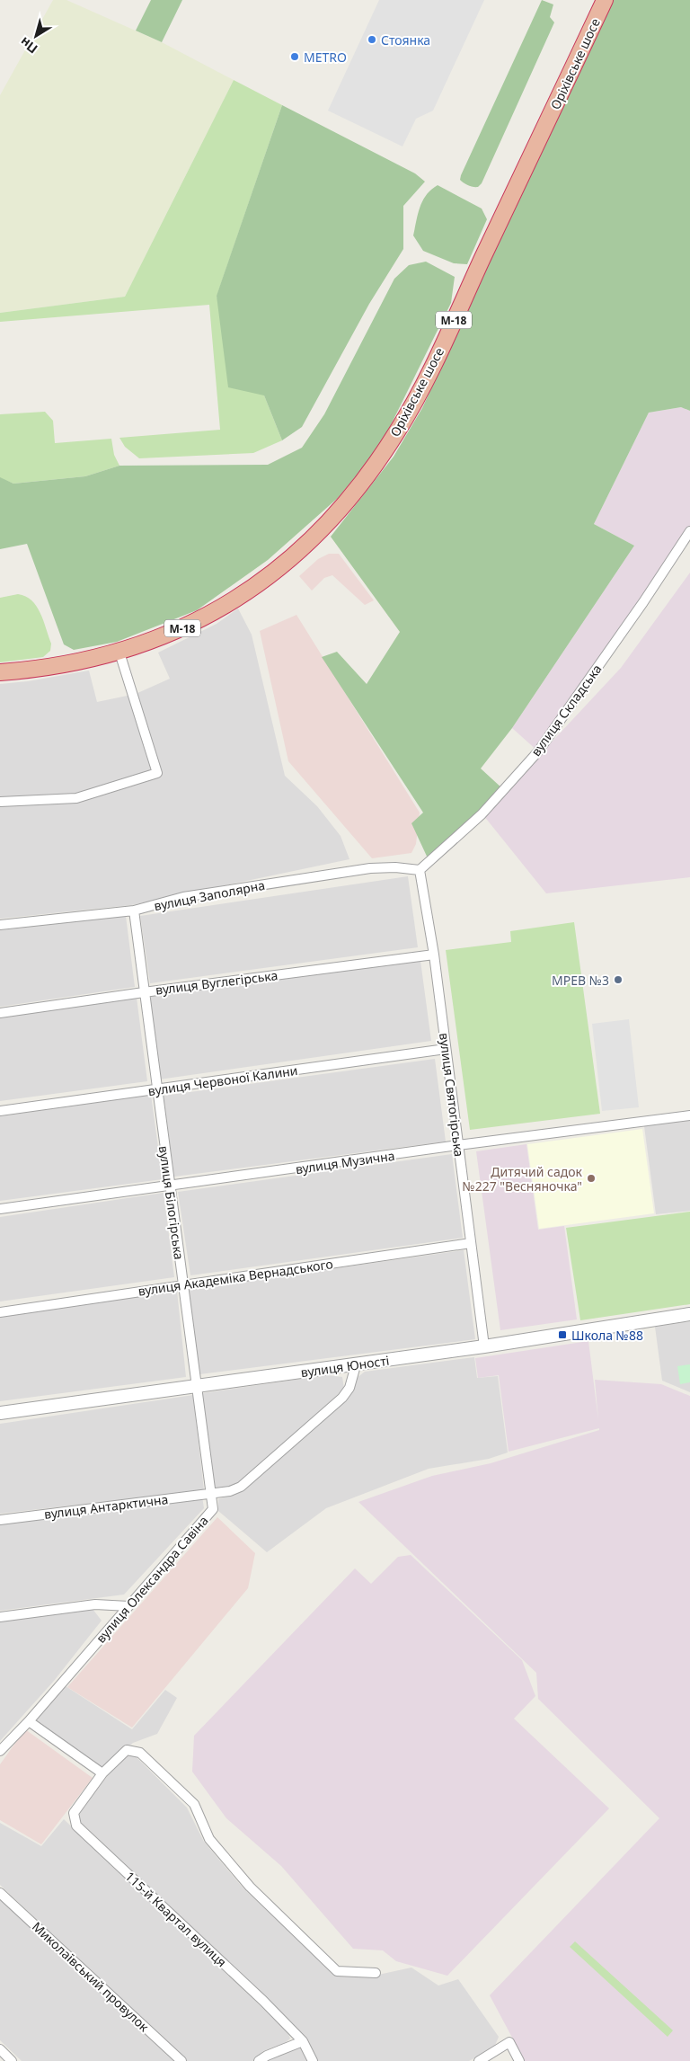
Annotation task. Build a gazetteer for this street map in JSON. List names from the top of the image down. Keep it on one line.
{"streets":{"highway":["Оріхівське шосе","М-18"],"street":["вулиця Складська","вулиця Заполярна","вулиця Вуглегірська","вулиця Червоної Калини","вулиця Святогірська","вулиця Музична","вулиця Білогірська","вулиця Академіка Вернадського","вулиця Юності","вулиця Антарктична","вулиця Олександра Савіна","115-й Квартал вулиця","Миколаївський провулок"]},"crossings":[["Оріхівське шосе","М-18"],["вулиця Складська","вулиця Заполярна"],["вулиця Складська","вулиця Святогірська"],["вулиця Заполярна","вулиця Святогірська"],["вулиця Заполярна","вулиця Білогірська"],["вулиця Вуглегірська","вулиця Святогірська"],["вулиця Вуглегірська","вулиця Білогірська"],["вулиця Червоної Калини","вулиця Святогірська"],["вулиця Червоної Калини","вулиця Білогірська"],["вулиця Святогірська","вулиця Музична"],["вулиця Святогірська","вулиця Академіка Вернадського"],["вулиця Святогірська","вулиця Юності"],["вулиця Музична","вулиця Білогірська"],["вулиця Білогірська","вулиця Академіка Вернадського"],["вулиця Білогірська","вулиця Юності"],["вулиця Білогірська","вулиця Антарктична"],["вулиця Білогірська","вулиця Олександра Савіна"],["вулиця Антарктична","вулиця Олександра Савіна"]],"places":{"other":["Стоянка","METRO","МРЕВ №3","Дитячий садок №227 \"Весняночка\""],"transit":["Школа №88"]},"north":"bottom left"}
